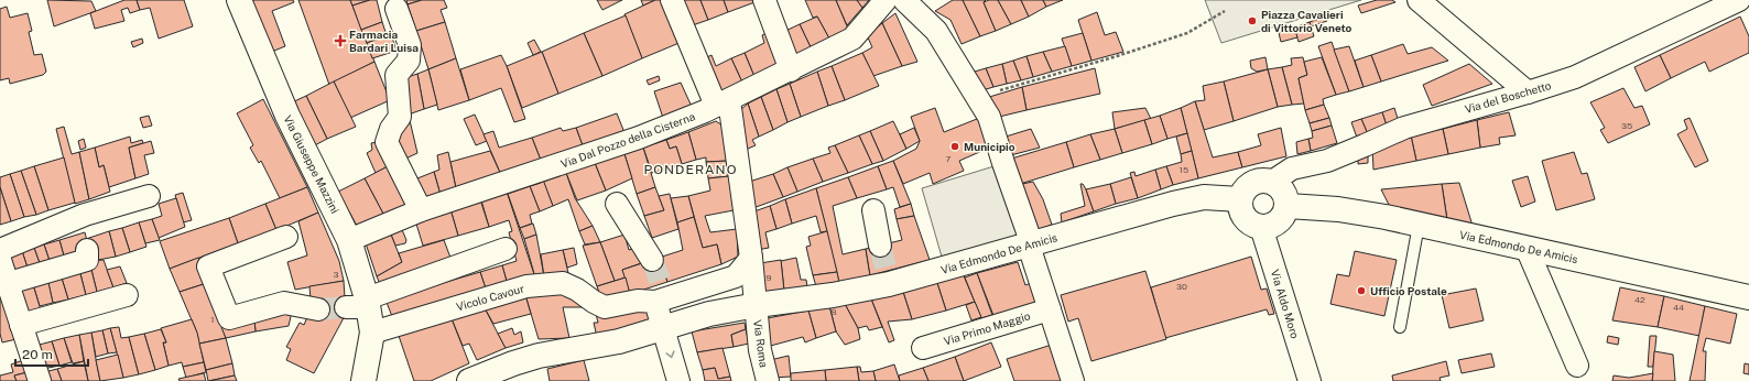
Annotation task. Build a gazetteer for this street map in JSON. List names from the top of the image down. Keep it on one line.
{"streets":{"street":["Via del Boschetto","Via Dal Pozzo della Cisterna","Via Giuseppe Mazzini","Via Edmondo De Amicis","Vicolo Cavour","Via Aldo Moro","Via Primo Maggio","Via Roma"]},"crossings":[["Via del Boschetto","Via Edmondo De Amicis"],["Via del Boschetto","Via Aldo Moro"],["Via Dal Pozzo della Cisterna","Via Giuseppe Mazzini"],["Via Dal Pozzo della Cisterna","Via Roma"],["Via Giuseppe Mazzini","Vicolo Cavour"],["Via Edmondo De Amicis","Via Aldo Moro"],["Via Edmondo De Amicis","Via Roma"],["Vicolo Cavour","Via Roma"]],"districts":["PONDERANO"],"places":{"other":["Piazza Cavalieri di Vittorio Veneto","Municipio","Ufficio Postale"],"health":["Farmacia Bardari Luisa"]},"house_numbers":["35","7","15","3","9","30","42","44","8","1"],"scale_bar":"20 m"}
